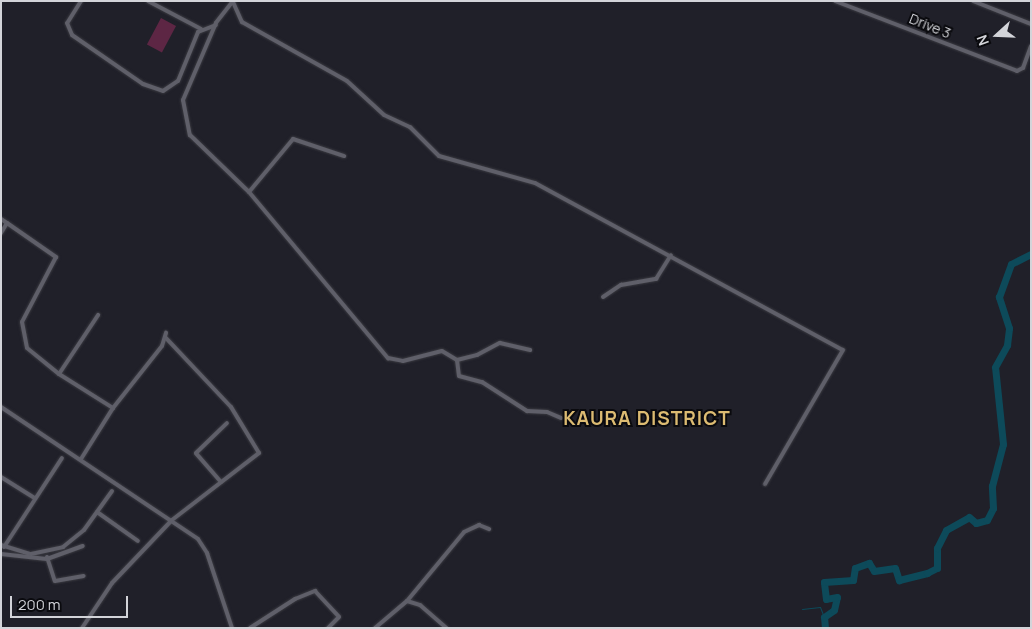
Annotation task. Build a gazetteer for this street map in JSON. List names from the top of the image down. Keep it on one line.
{"streets":{"street":["Drive 3"]},"districts":["KAURA DISTRICT"],"scale_bar":"200 m","north":"left"}
